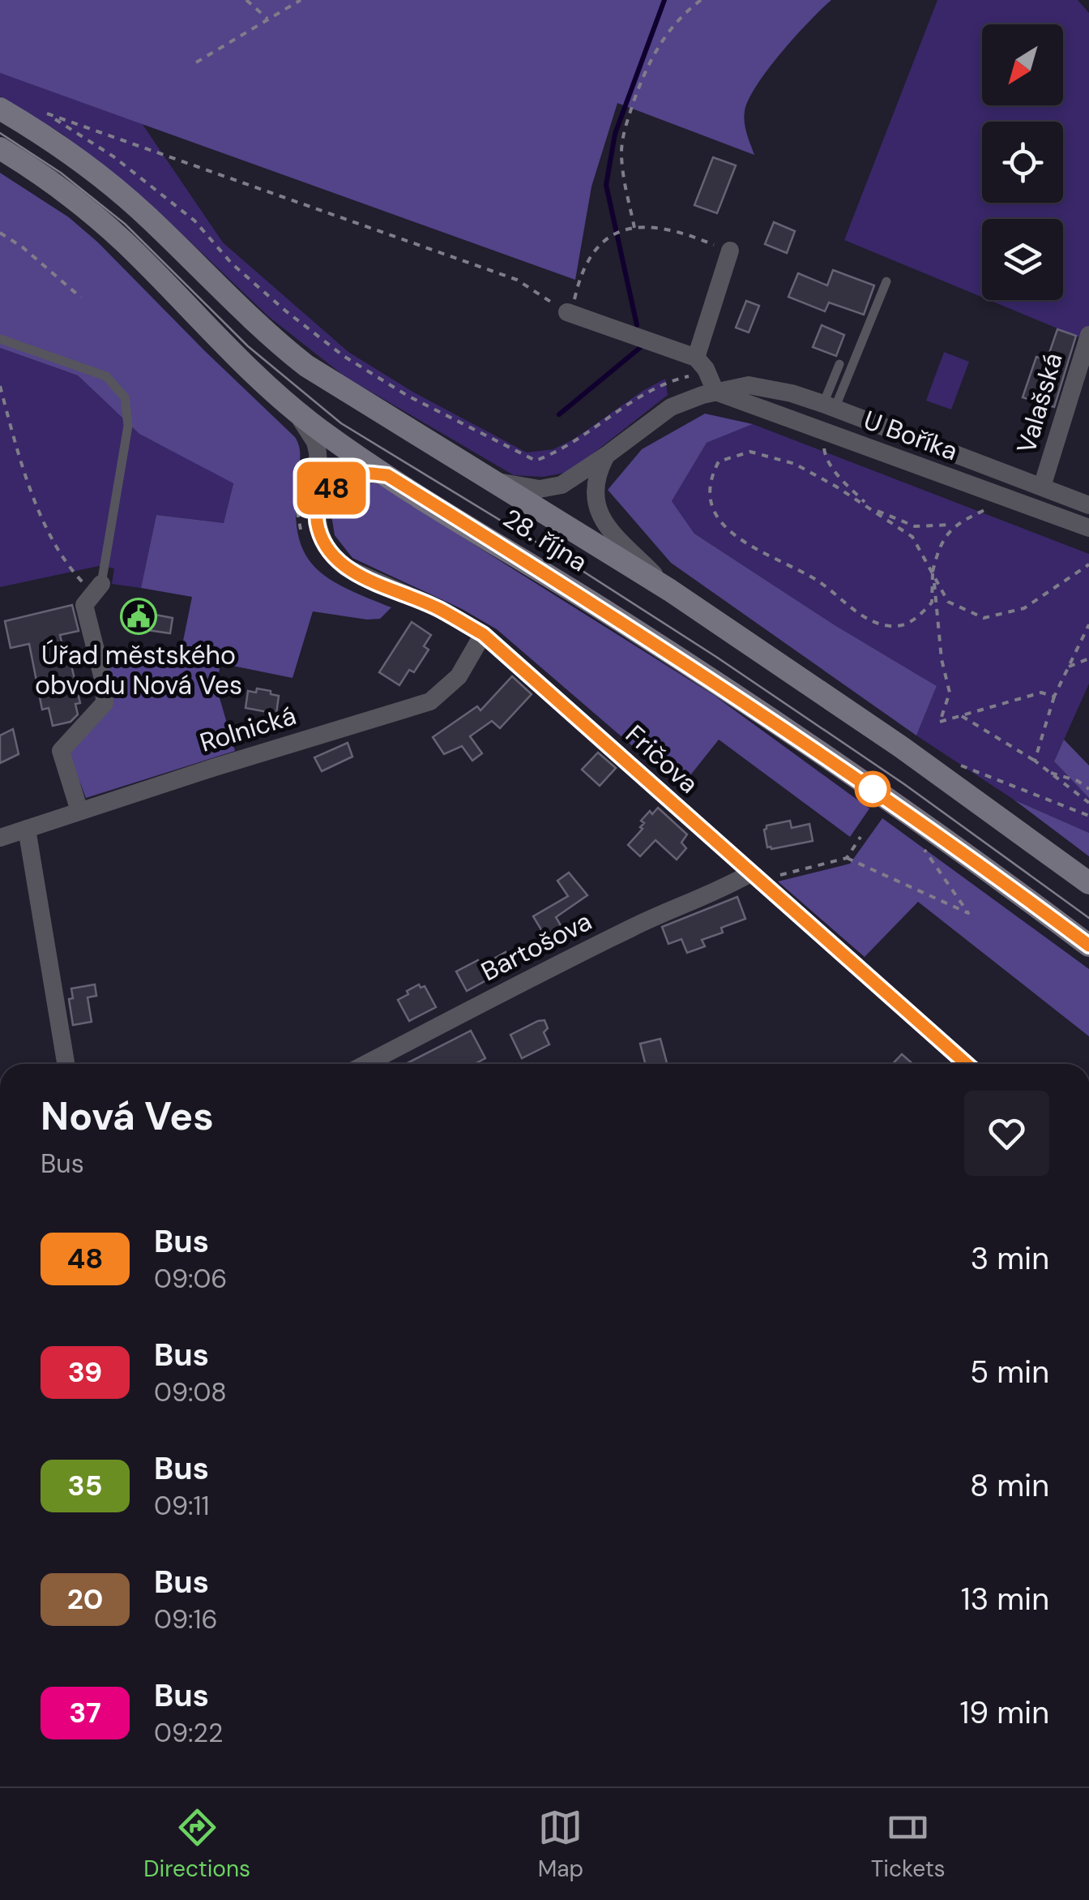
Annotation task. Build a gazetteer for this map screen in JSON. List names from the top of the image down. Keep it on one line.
{"streets":{"main road":["28. října"],"street":["Valašská","U Boříka","Rolnická","Fričova","Bartošova"]},"crossings":[["Valašská","U Boříka"],["U Boříka","28. října"],["28. října","Fričova"],["Rolnická","Fričova"],["Fričova","Bartošova"]],"places":{"public building":["Úřad městského obvodu Nová Ves"]},"lines":["bus line 48"],"north":"bottom left","page":{"on_map":"48","heading":["Nová Ves","Bus"],"list":[{"mark":"48","name":"Bus","note":"09:06","value":"3 min"},{"mark":"39","name":"Bus","note":"09:08","value":"5 min"},{"mark":"35","name":"Bus","note":"09:11","value":"8 min"},{"mark":"20","name":"Bus","note":"09:16","value":"13 min"},{"mark":"37","name":"Bus","note":"09:22","value":"19 min"}],"tabs":["Directions","Map","Tickets"]}}
